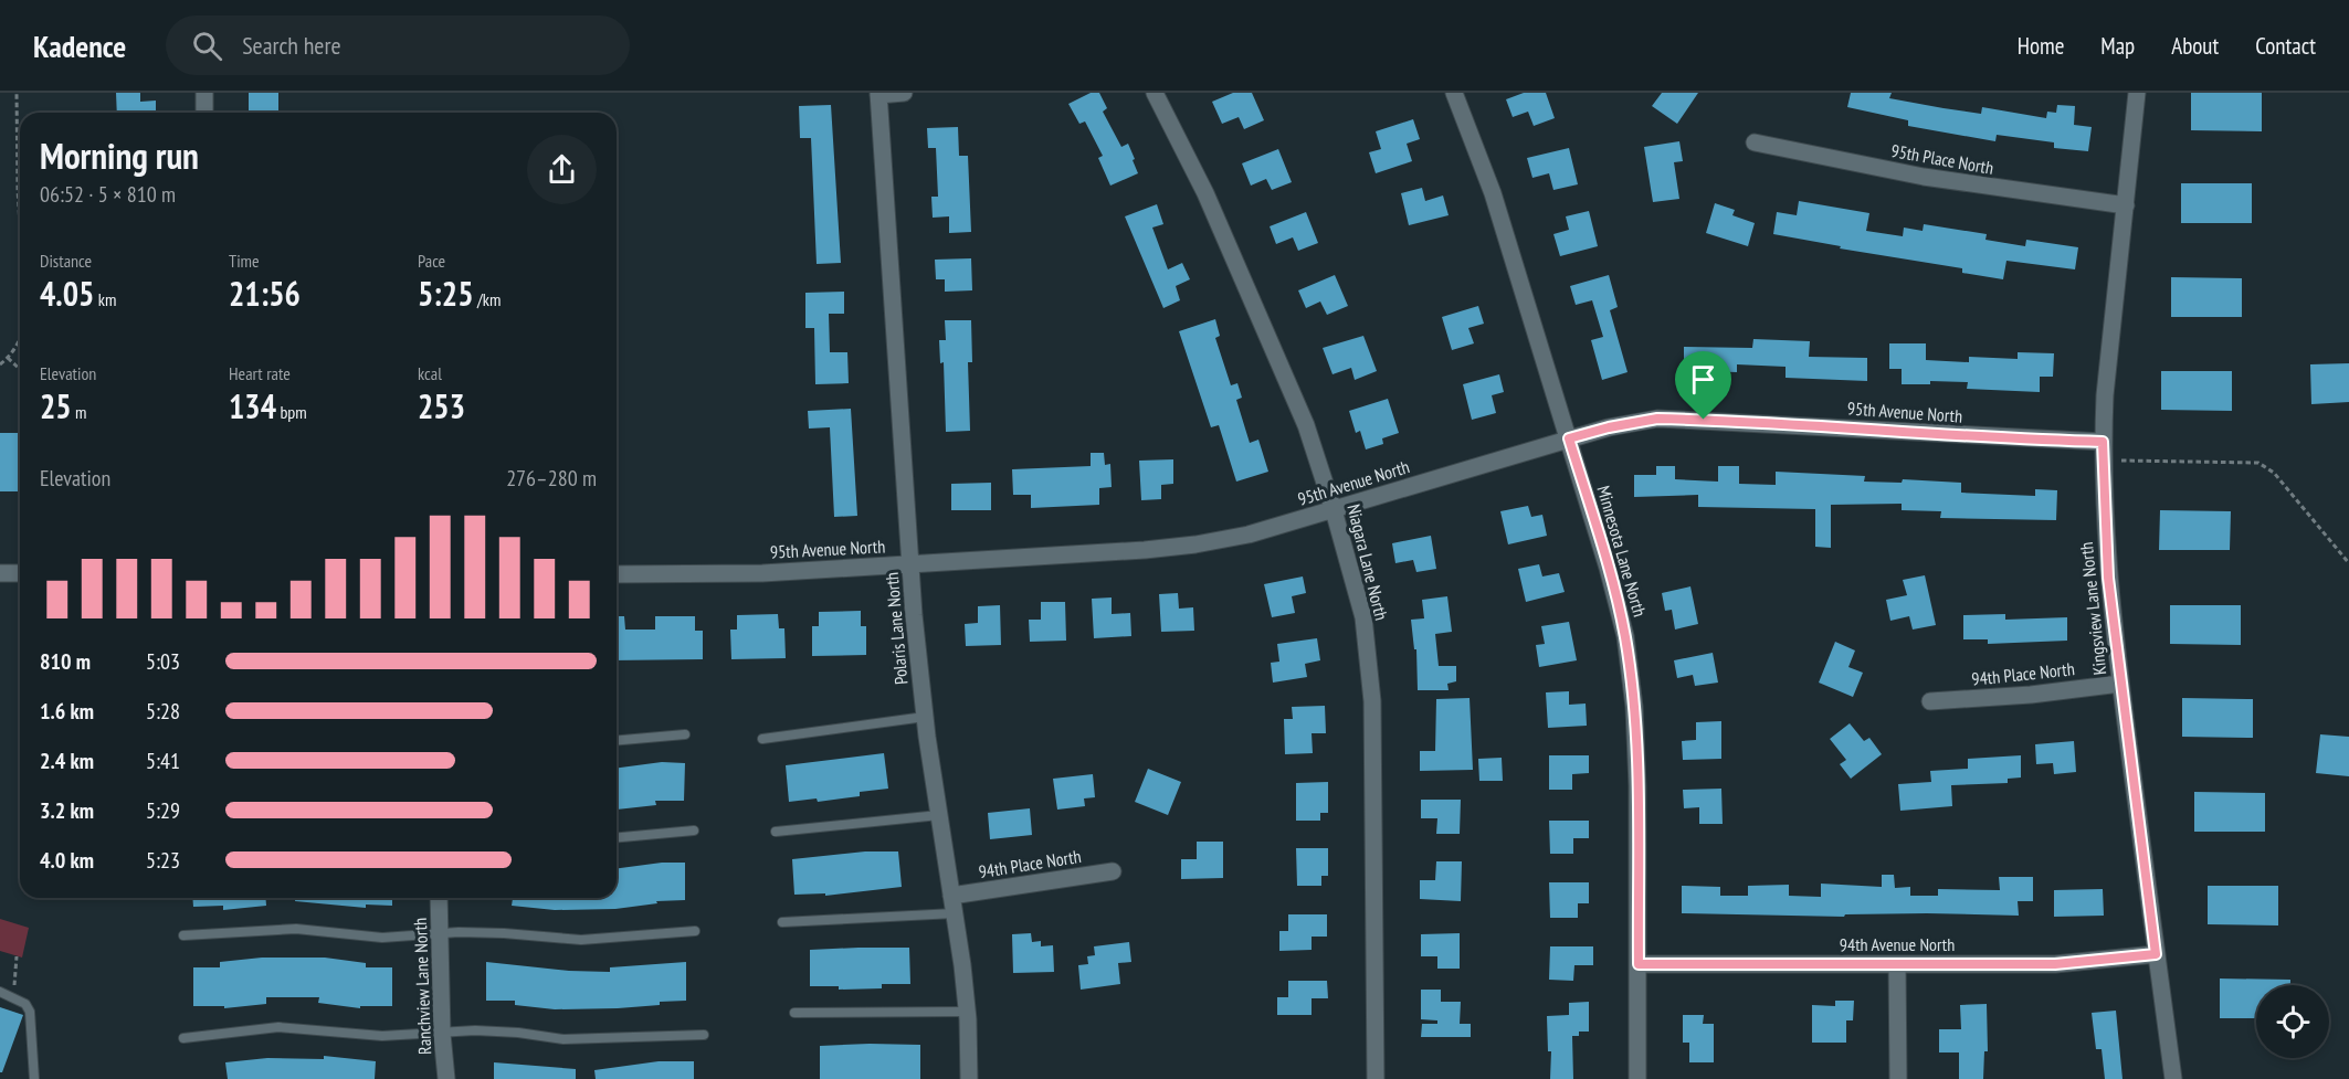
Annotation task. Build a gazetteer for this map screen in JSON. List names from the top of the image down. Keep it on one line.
{"streets":{"street":["95th Place North","95th Avenue North","Minnesota Lane North","Niagara Lane North","Kingsview Lane North","Polaris Lane North","94th Place North","94th Avenue North","Ranchview Lane North"]},"crossings":[["95th Place North","Kingsview Lane North"],["95th Avenue North","Minnesota Lane North"],["95th Avenue North","Niagara Lane North"],["95th Avenue North","Kingsview Lane North"],["95th Avenue North","Polaris Lane North"],["Minnesota Lane North","94th Avenue North"],["Kingsview Lane North","94th Place North"],["Kingsview Lane North","94th Avenue North"],["Polaris Lane North","94th Place North"]],"page":{"header":"Kadence","search":"Search here","nav":["Home","Map","About","Contact"],"heading":["Morning run","06:52 · 5 × 810 m"],"stats":[["Distance","4.05 km"],["Time","21:56"],["Pace","5:25 /km"],["Elevation","25 m"],["Heart rate","134 bpm"],["kcal","253"]],"chart":["Elevation","276–280 m"],"list":[{"name":"810 m","note":"5:03"},{"name":"1.6 km","note":"5:28"},{"name":"2.4 km","note":"5:41"},{"name":"3.2 km","note":"5:29"},{"name":"4.0 km","note":"5:23"}]}}
